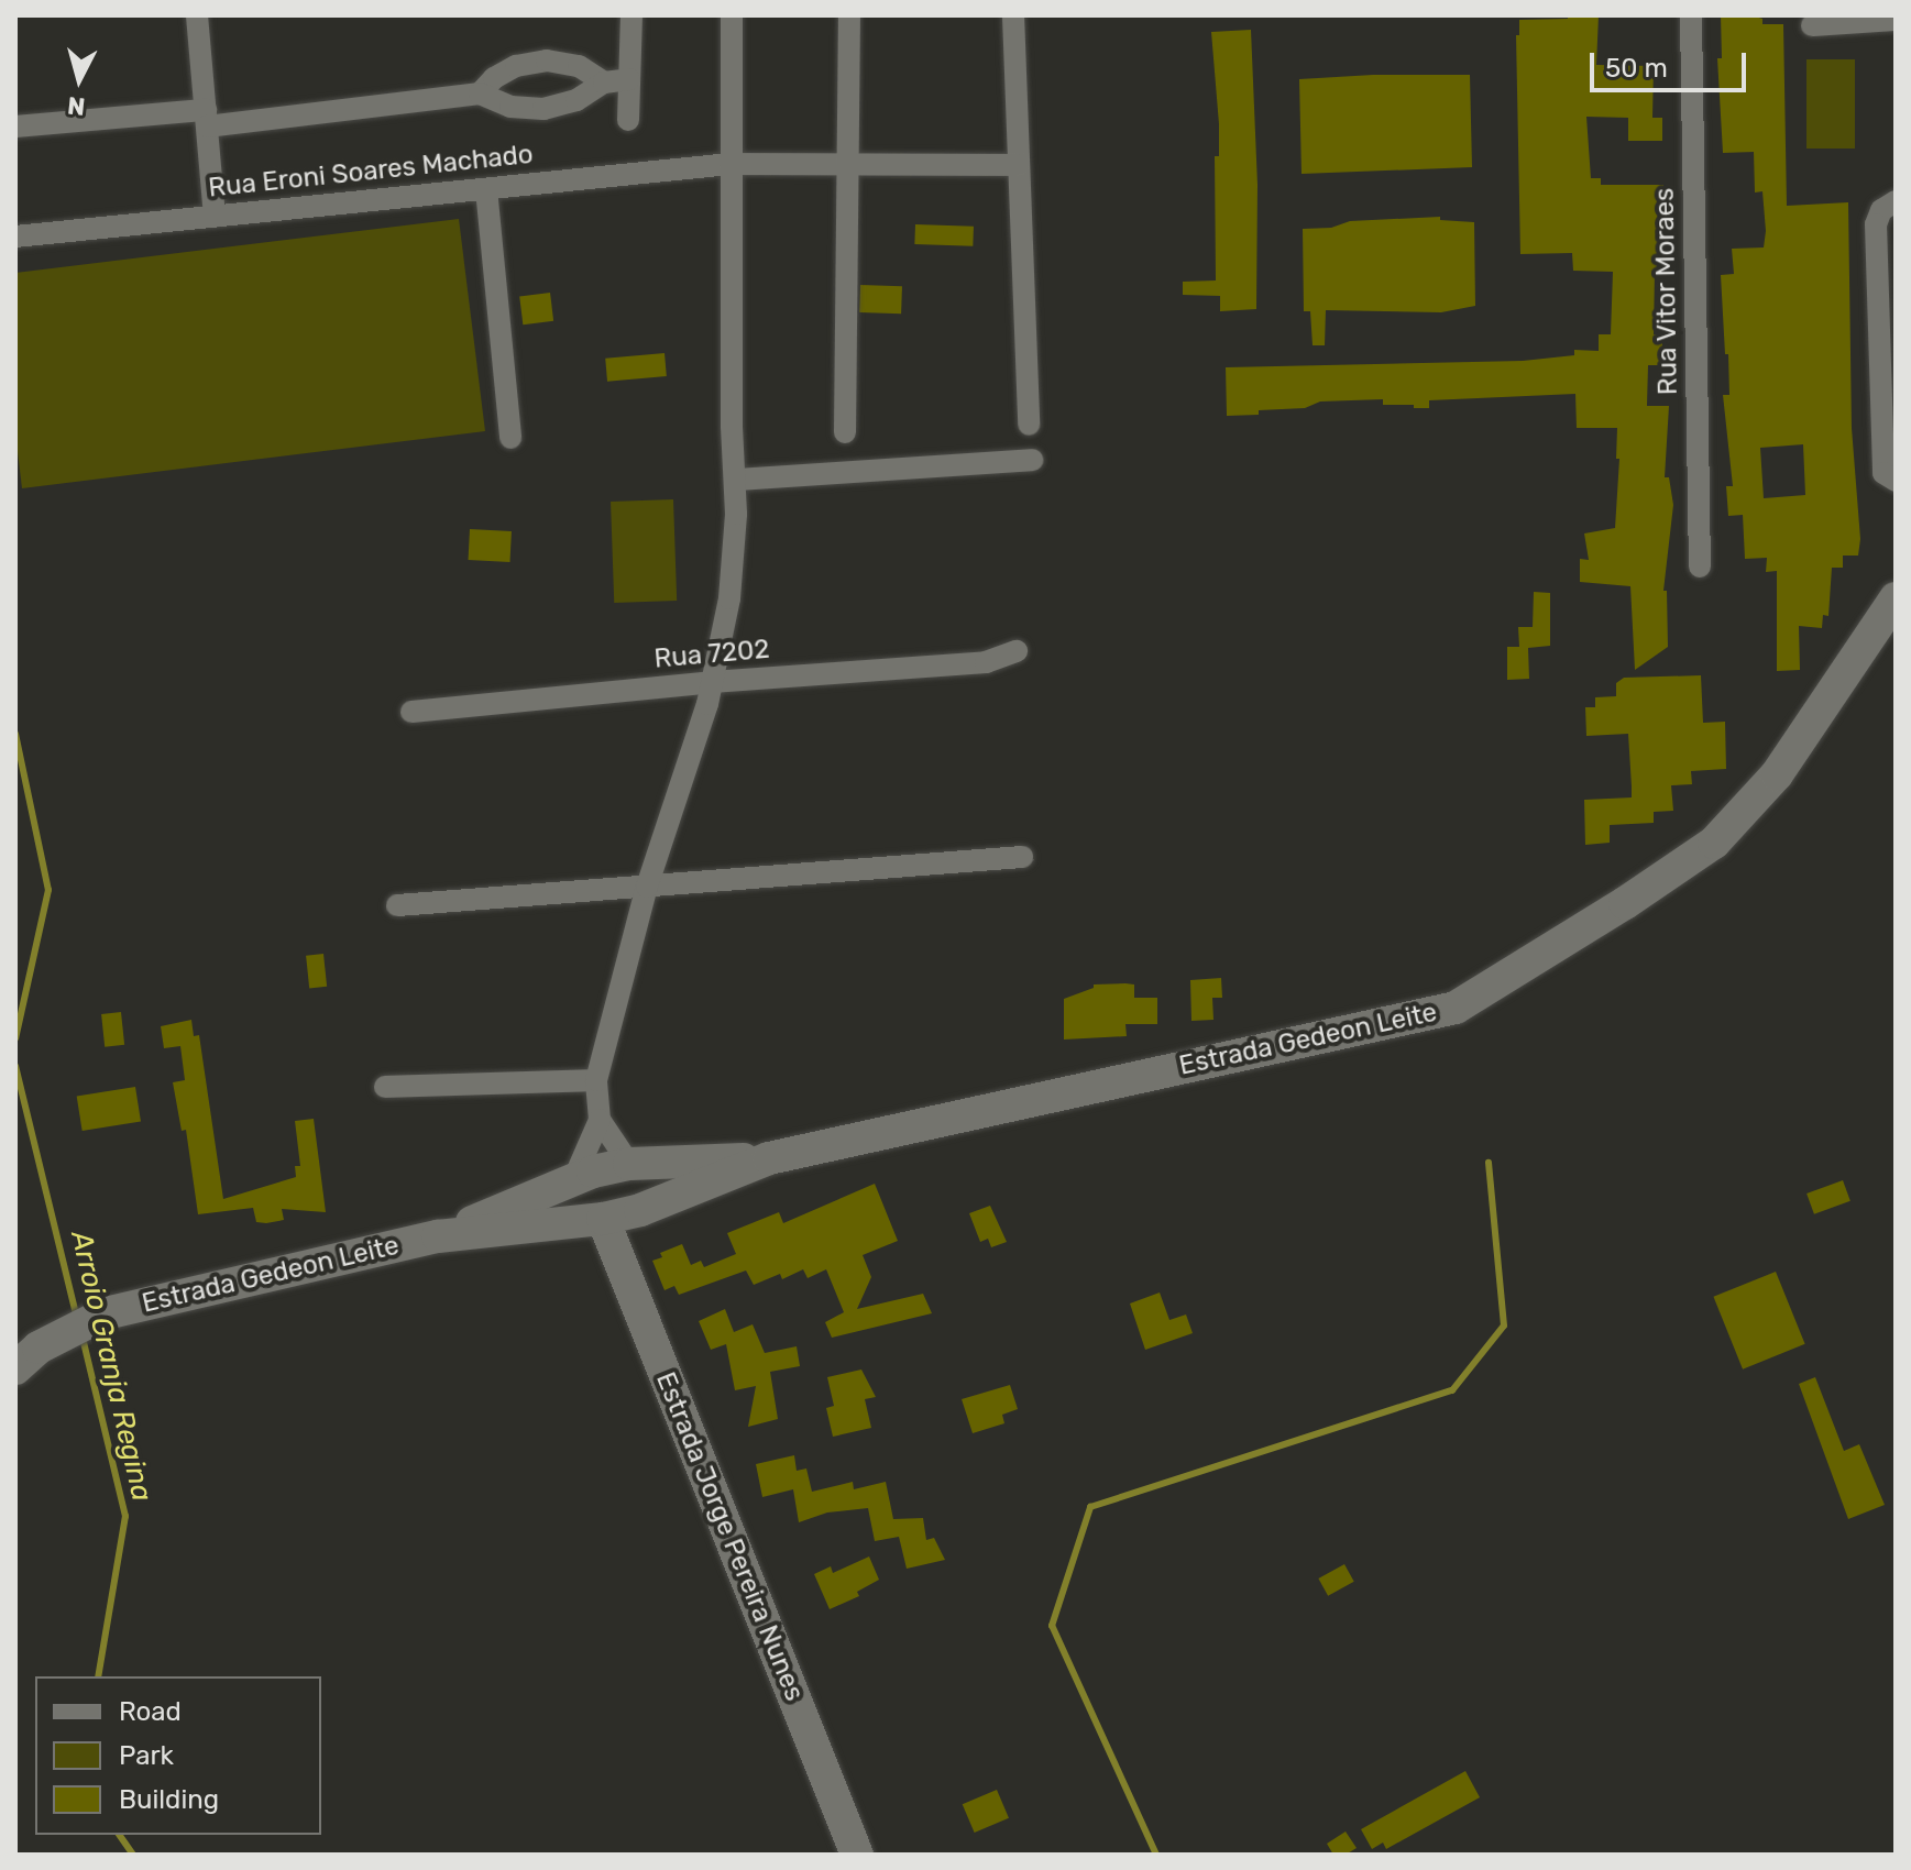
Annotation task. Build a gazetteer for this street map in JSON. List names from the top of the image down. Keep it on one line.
{"streets":{"main road":["Estrada Gedeon Leite","Estrada Jorge Pereira Nunes"],"street":["Rua Eroni Soares Machado","Rua Vitor Moraes","Rua 7202"]},"crossings":[["Estrada Gedeon Leite","Estrada Jorge Pereira Nunes"]],"water":["Arroio Granja Regina"],"legend":["Road","Park","Building"],"scale_bar":"50 m","north":"bottom"}
